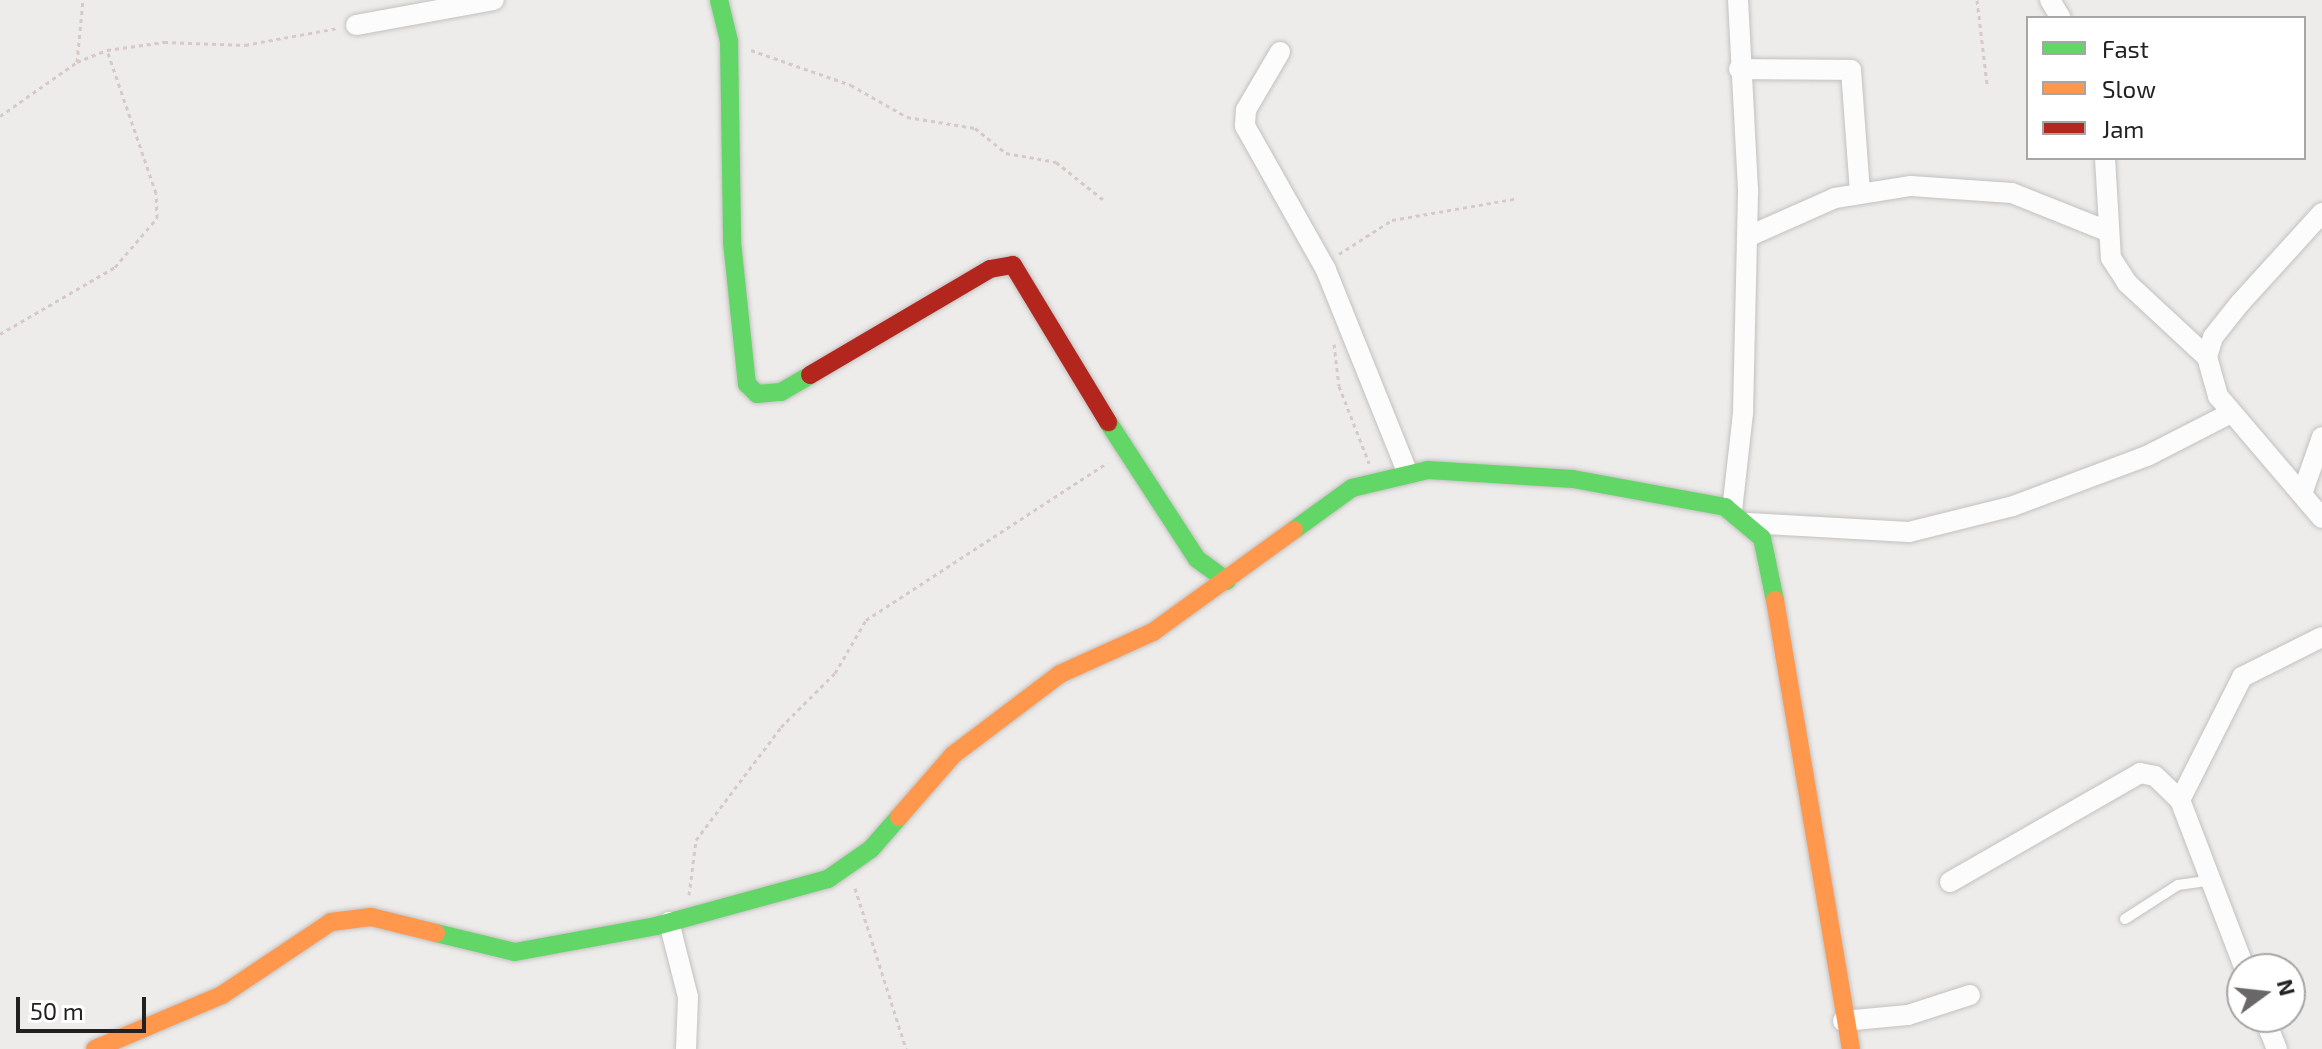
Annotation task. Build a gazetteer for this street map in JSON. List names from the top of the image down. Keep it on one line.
{"legend":["Fast","Slow","Jam"],"scale_bar":"50 m","north":"right"}
